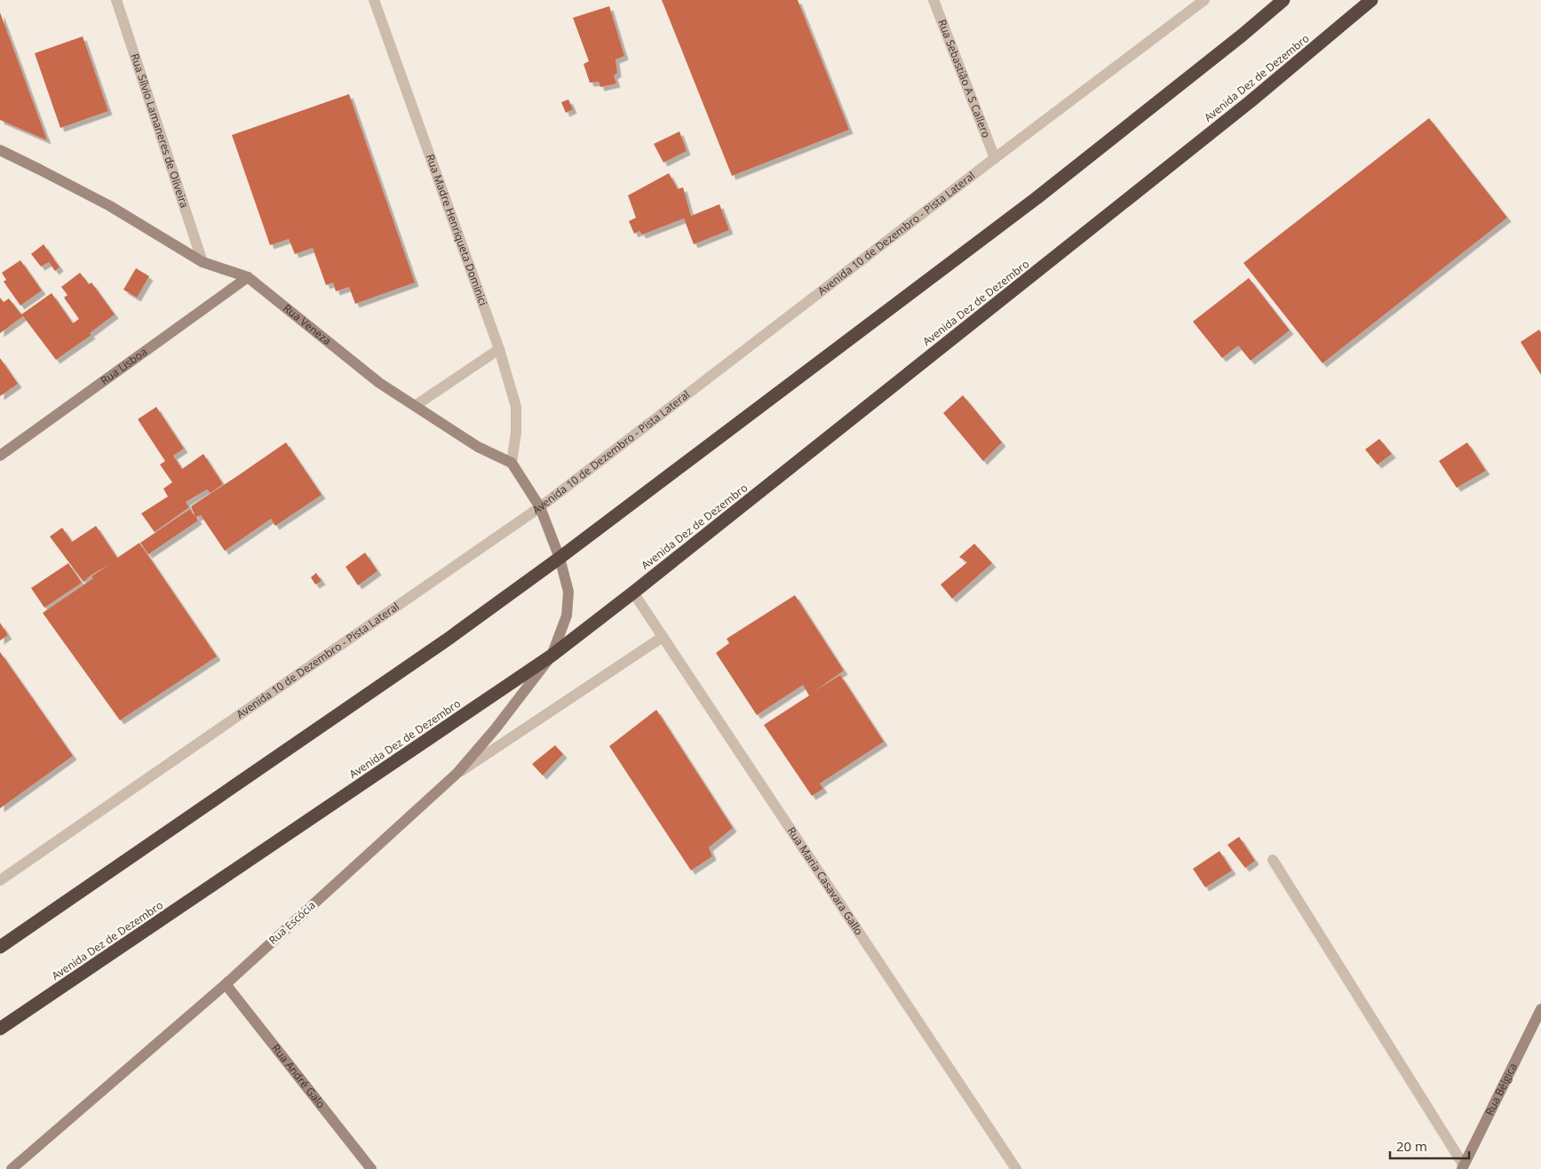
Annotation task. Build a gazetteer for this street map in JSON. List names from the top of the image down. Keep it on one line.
{"streets":{"highway":["Avenida Dez de Dezembro"],"street":["Rua Sebastião A S Callero","Rua Sílvio Lamaneres de Oliveira","Rua Madre Henriqueta Dominici","Avenida 10 de Dezembro - Pista Lateral","Rua Veneza","Rua Lisboa","Rua Maria Casavara Gallo","Rua Escócia","Rua André Galo","Rua Bélgica"]},"crossings":[["Avenida Dez de Dezembro","Rua Maria Casavara Gallo"],["Avenida Dez de Dezembro","Rua Escócia"],["Rua Sebastião A S Callero","Avenida 10 de Dezembro - Pista Lateral"],["Rua Sílvio Lamaneres de Oliveira","Rua Veneza"],["Rua Madre Henriqueta Dominici","Rua Veneza"],["Rua Veneza","Rua Lisboa"],["Rua Escócia","Rua André Galo"]],"scale_bar":"20 m"}
